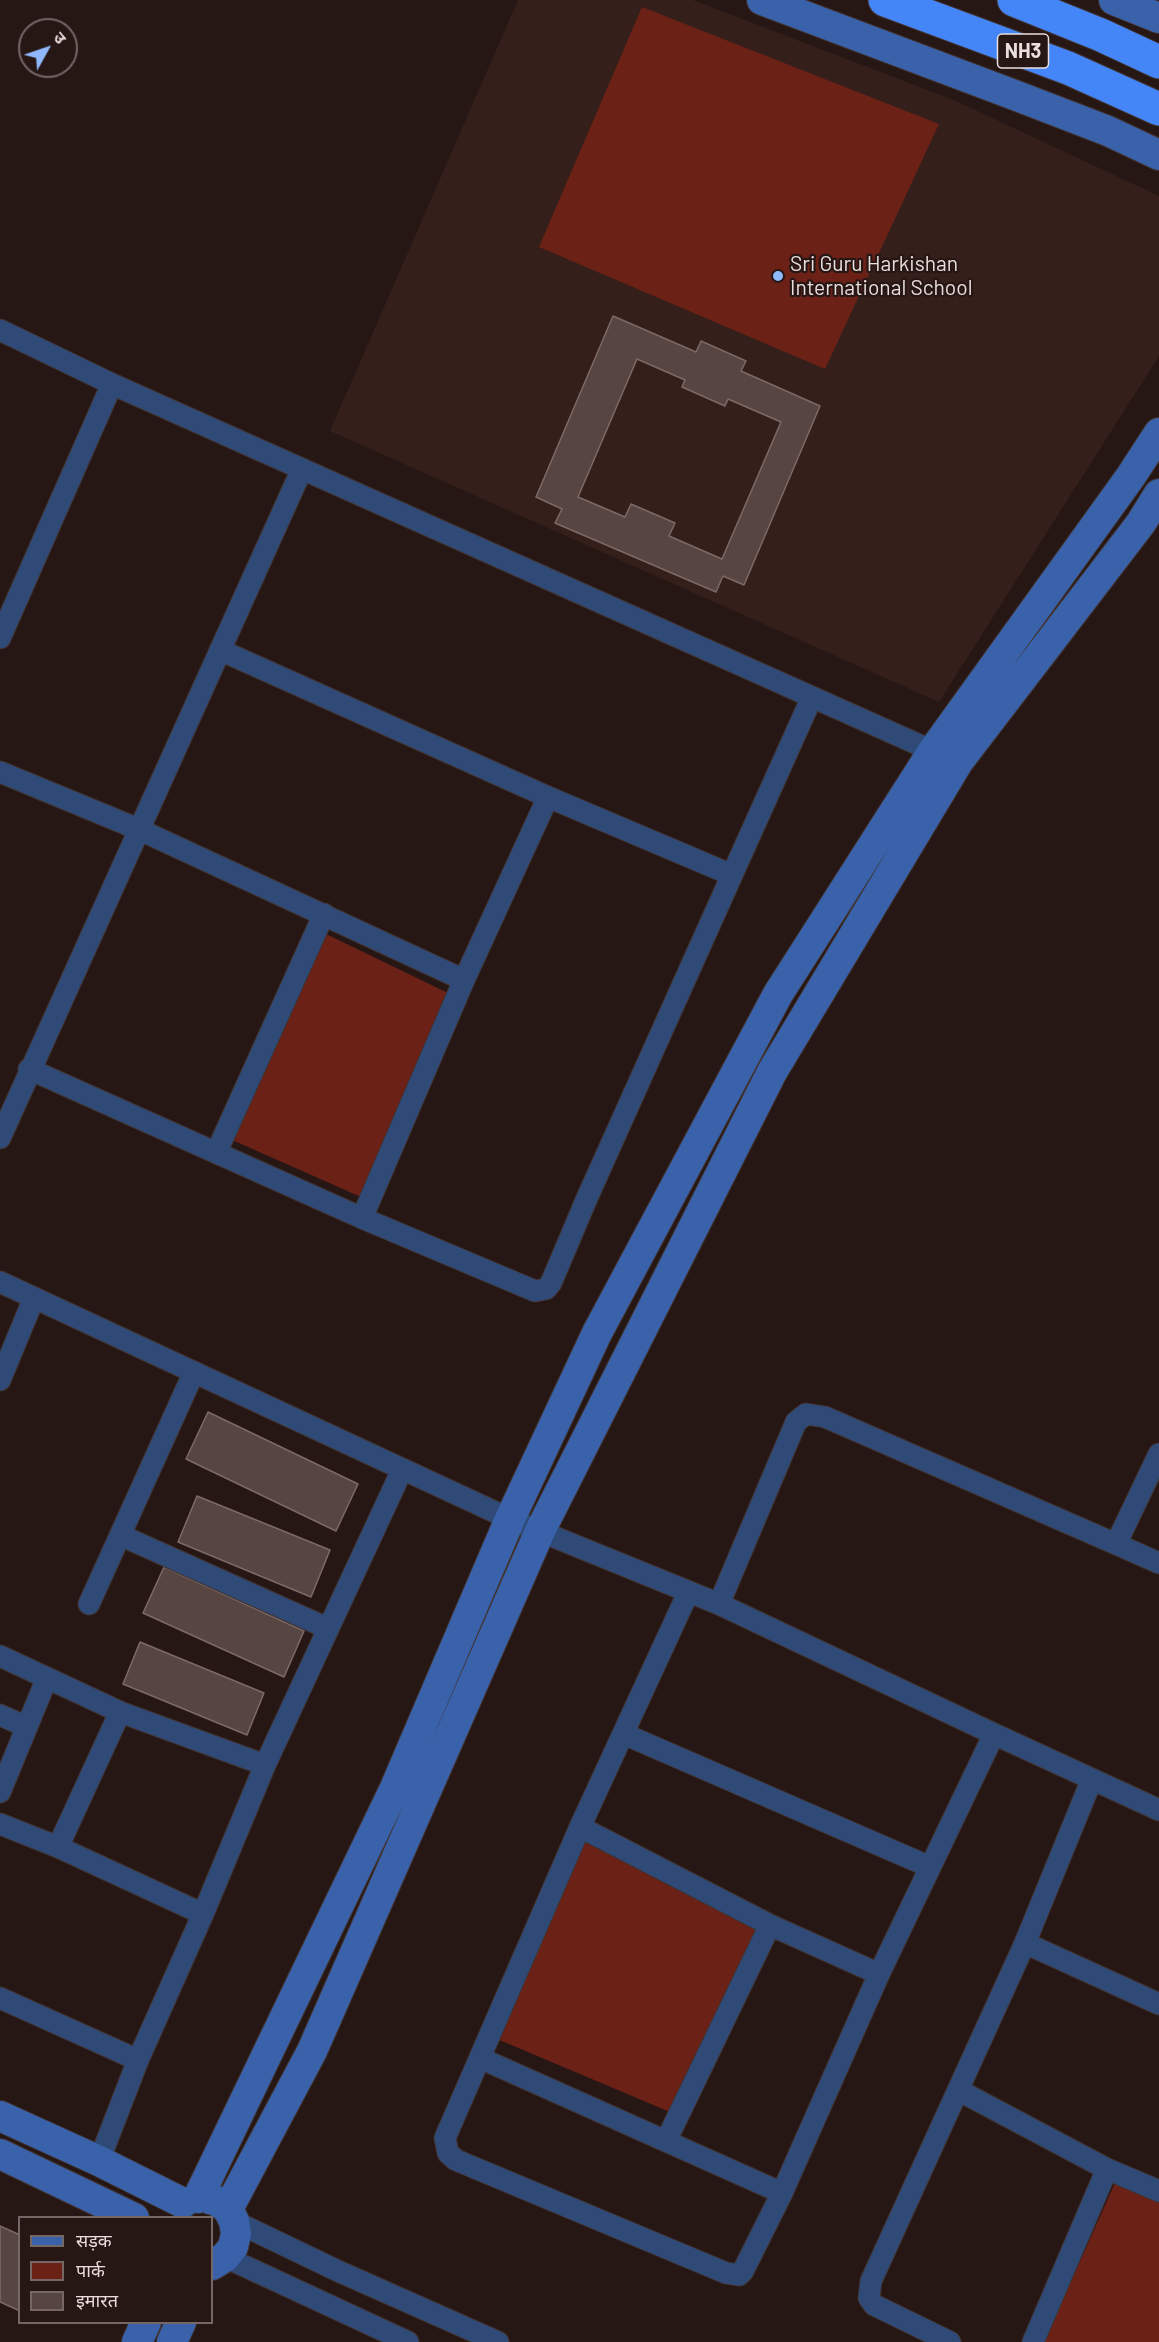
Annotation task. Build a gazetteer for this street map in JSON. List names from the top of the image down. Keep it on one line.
{"streets":{"highway":["NH3"]},"places":["Sri Guru Harkishan International School"],"legend":["सड़क","पार्क","इमारत"],"north":"top right"}
